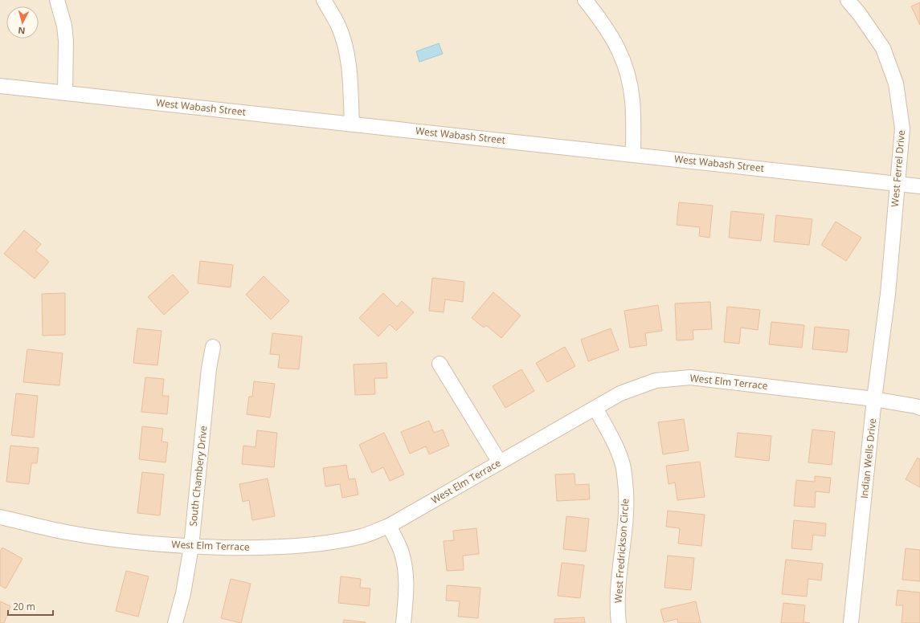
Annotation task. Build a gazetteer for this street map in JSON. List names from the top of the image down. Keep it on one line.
{"streets":{"street":["West Wabash Street","West Ferrel Drive","West Elm Terrace","Indian Wells Drive","South Chambery Drive","West Fredrickson Circle"]},"crossings":[["West Wabash Street","West Ferrel Drive"],["West Ferrel Drive","Indian Wells Drive"],["West Elm Terrace","Indian Wells Drive"],["West Elm Terrace","South Chambery Drive"],["West Elm Terrace","West Fredrickson Circle"]],"scale_bar":"20 m","north":"bottom"}
